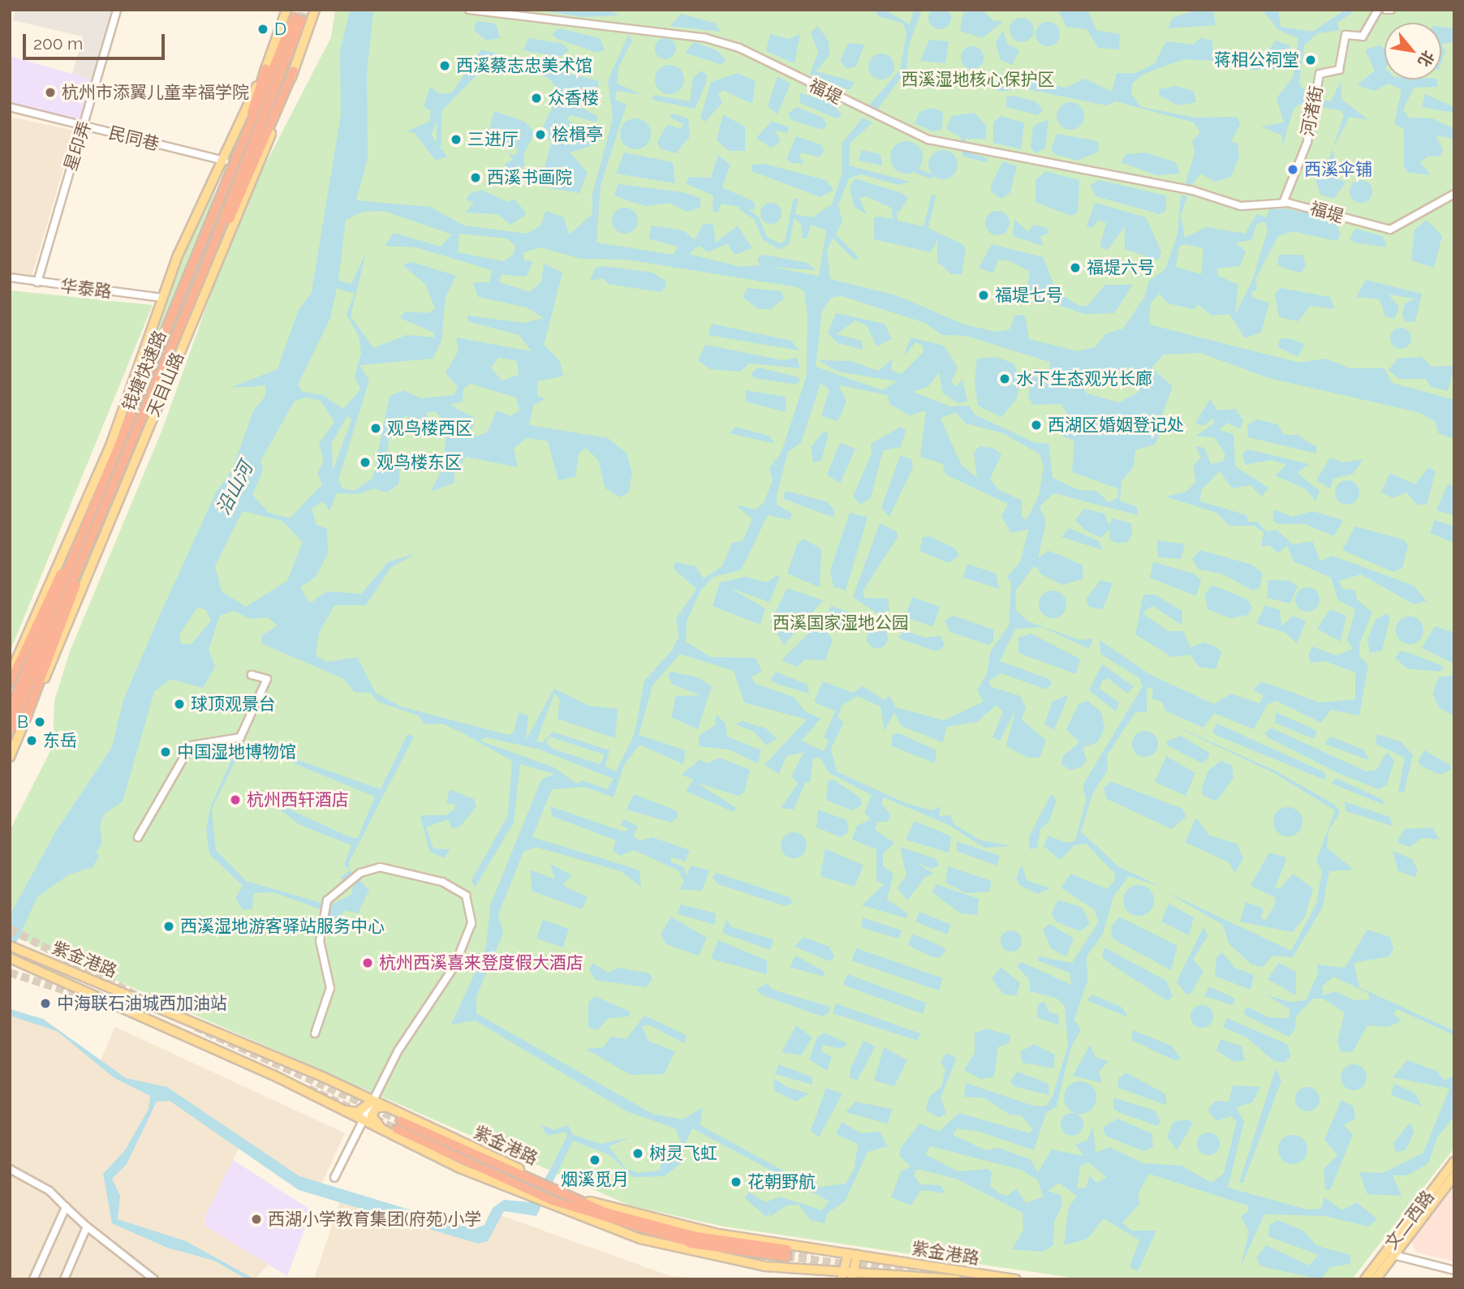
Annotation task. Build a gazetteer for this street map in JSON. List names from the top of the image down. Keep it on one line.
{"streets":{"highway":["钱塘快速路","紫金港路"],"main road":["天目山路","文二西路"],"street":["福堤","河渚街","民同巷","星印弄","华泰路"]},"crossings":[["福堤","河渚街"],["民同巷","星印弄"],["民同巷","天目山路"],["星印弄","华泰路"],["华泰路","天目山路"]],"water":["沿山河"],"parks":["西溪湿地核心保护区","西溪国家湿地公园"],"places":["D","蒋相公祠堂","西溪蔡志忠美术馆","杭州市添翼儿童幸福学院","众香楼","桧楫亭","三进厅","西溪伞铺","西溪书画院","福堤六号","福堤七号","水下生态观光长廊","西湖区婚姻登记处","观鸟楼西区","观鸟楼东区","球顶观景台","B","东岳","中国湿地博物馆","杭州西轩酒店","西溪湿地游客驿站服务中心","杭州西溪喜来登度假大酒店","中海联石油城西加油站","树灵飞虹","烟溪觅月","花朝野航","西湖小学教育集团(府苑)小学"],"scale_bar":"200 m","north":"bottom right"}
